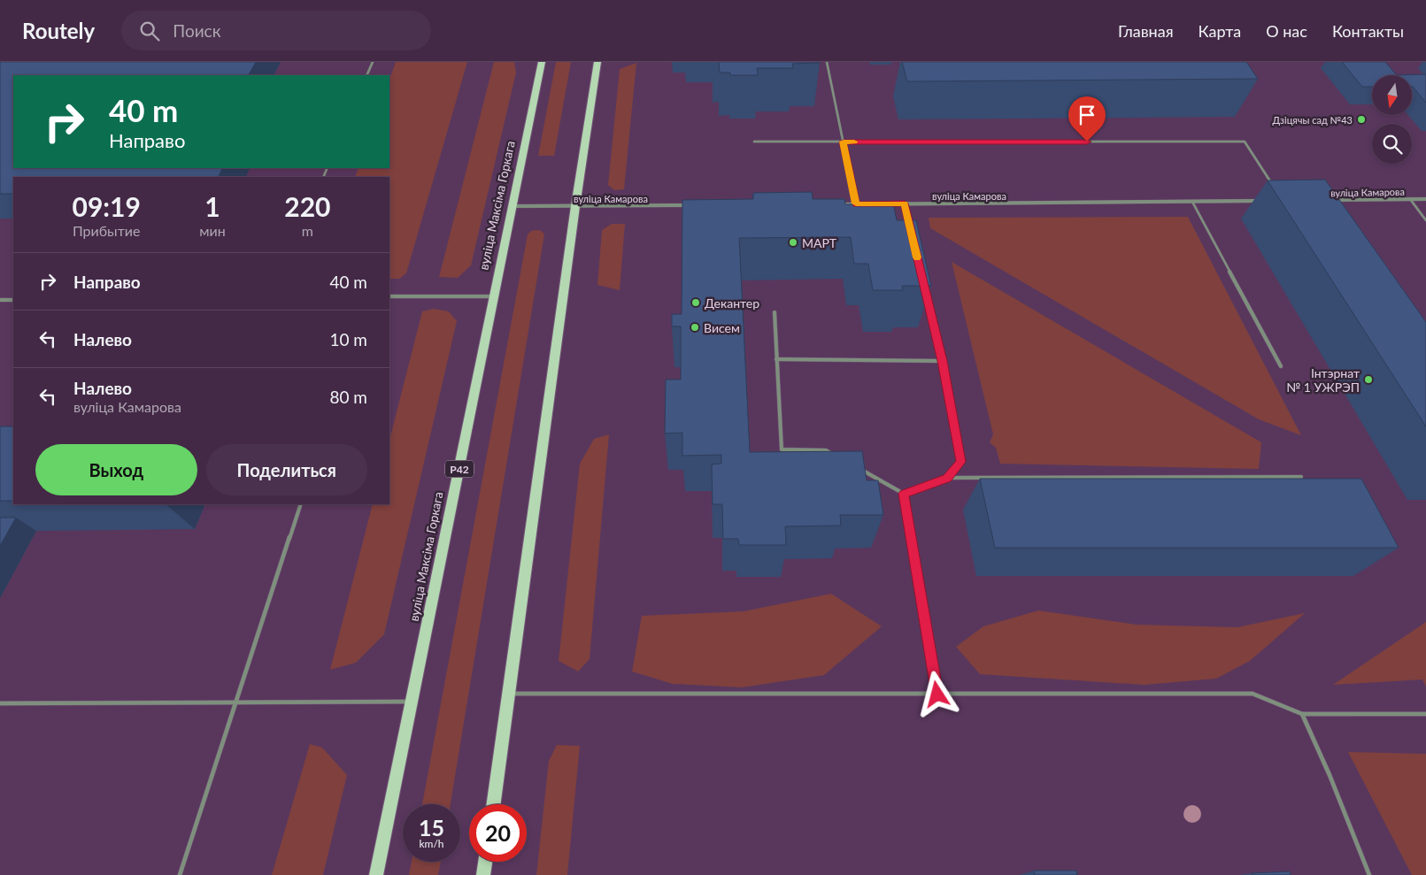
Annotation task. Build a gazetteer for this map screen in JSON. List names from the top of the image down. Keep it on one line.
{"streets":{"main road":["вуліца Максіма Горкага","Р42"],"street":["вуліца Камарова"]},"crossings":[["вуліца Камарова","вуліца Максіма Горкага"]],"places":["Дзіцячы сад №43","МАРТ","Декантер","Висем","Інтэрнат № 1 УЖРЭП"],"north":"bottom","page":{"header":"Routely","search":"Поиск","nav":["Главная","Карта","О нас","Контакты"],"turn":["40 m","Направо"],"eta":["09:19","Прибытие","1","мин","220","m"],"list":[{"name":"Направо","value":"40 m"},{"name":"Налево","value":"10 m"},{"name":"Налево","note":"вуліца Камарова","value":"80 m"}],"buttons":["Выход","Поделиться"],"speed":"15 km/h","limit":"20"}}
